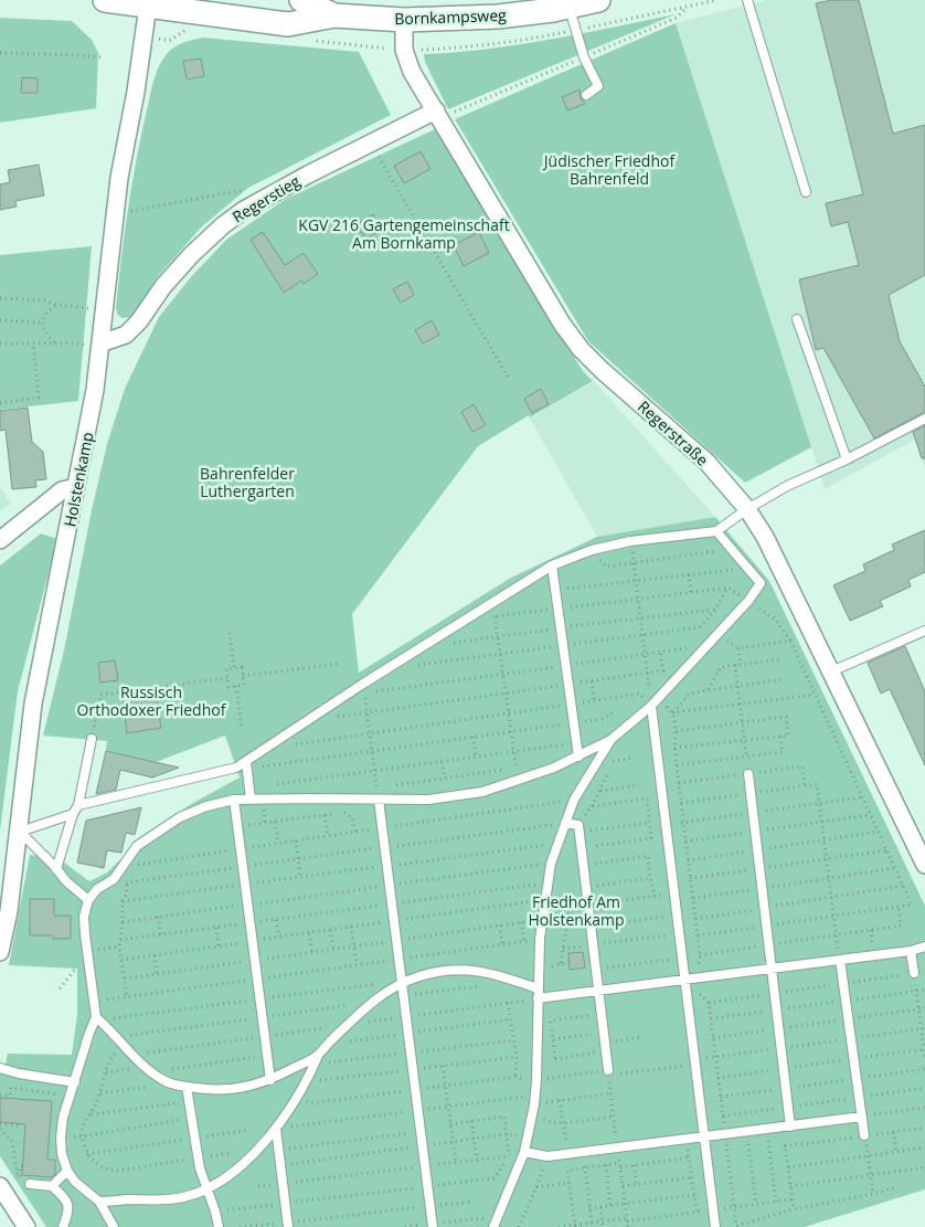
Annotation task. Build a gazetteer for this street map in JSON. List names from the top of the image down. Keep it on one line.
{"streets":{"main road":["Bornkampsweg"],"street":["Regerstieg","Regerstraße","Holstenkamp"]},"crossings":[["Bornkampsweg","Regerstraße"],["Bornkampsweg","Holstenkamp"],["Regerstieg","Regerstraße"],["Regerstieg","Holstenkamp"]],"parks":["Jüdischer Friedhof Bahrenfeld","KGV 216 Gartengemeinschaft Am Bornkamp","Bahrenfelder Luthergarten","Russisch Orthodoxer Friedhof","Friedhof Am Holstenkamp"]}
